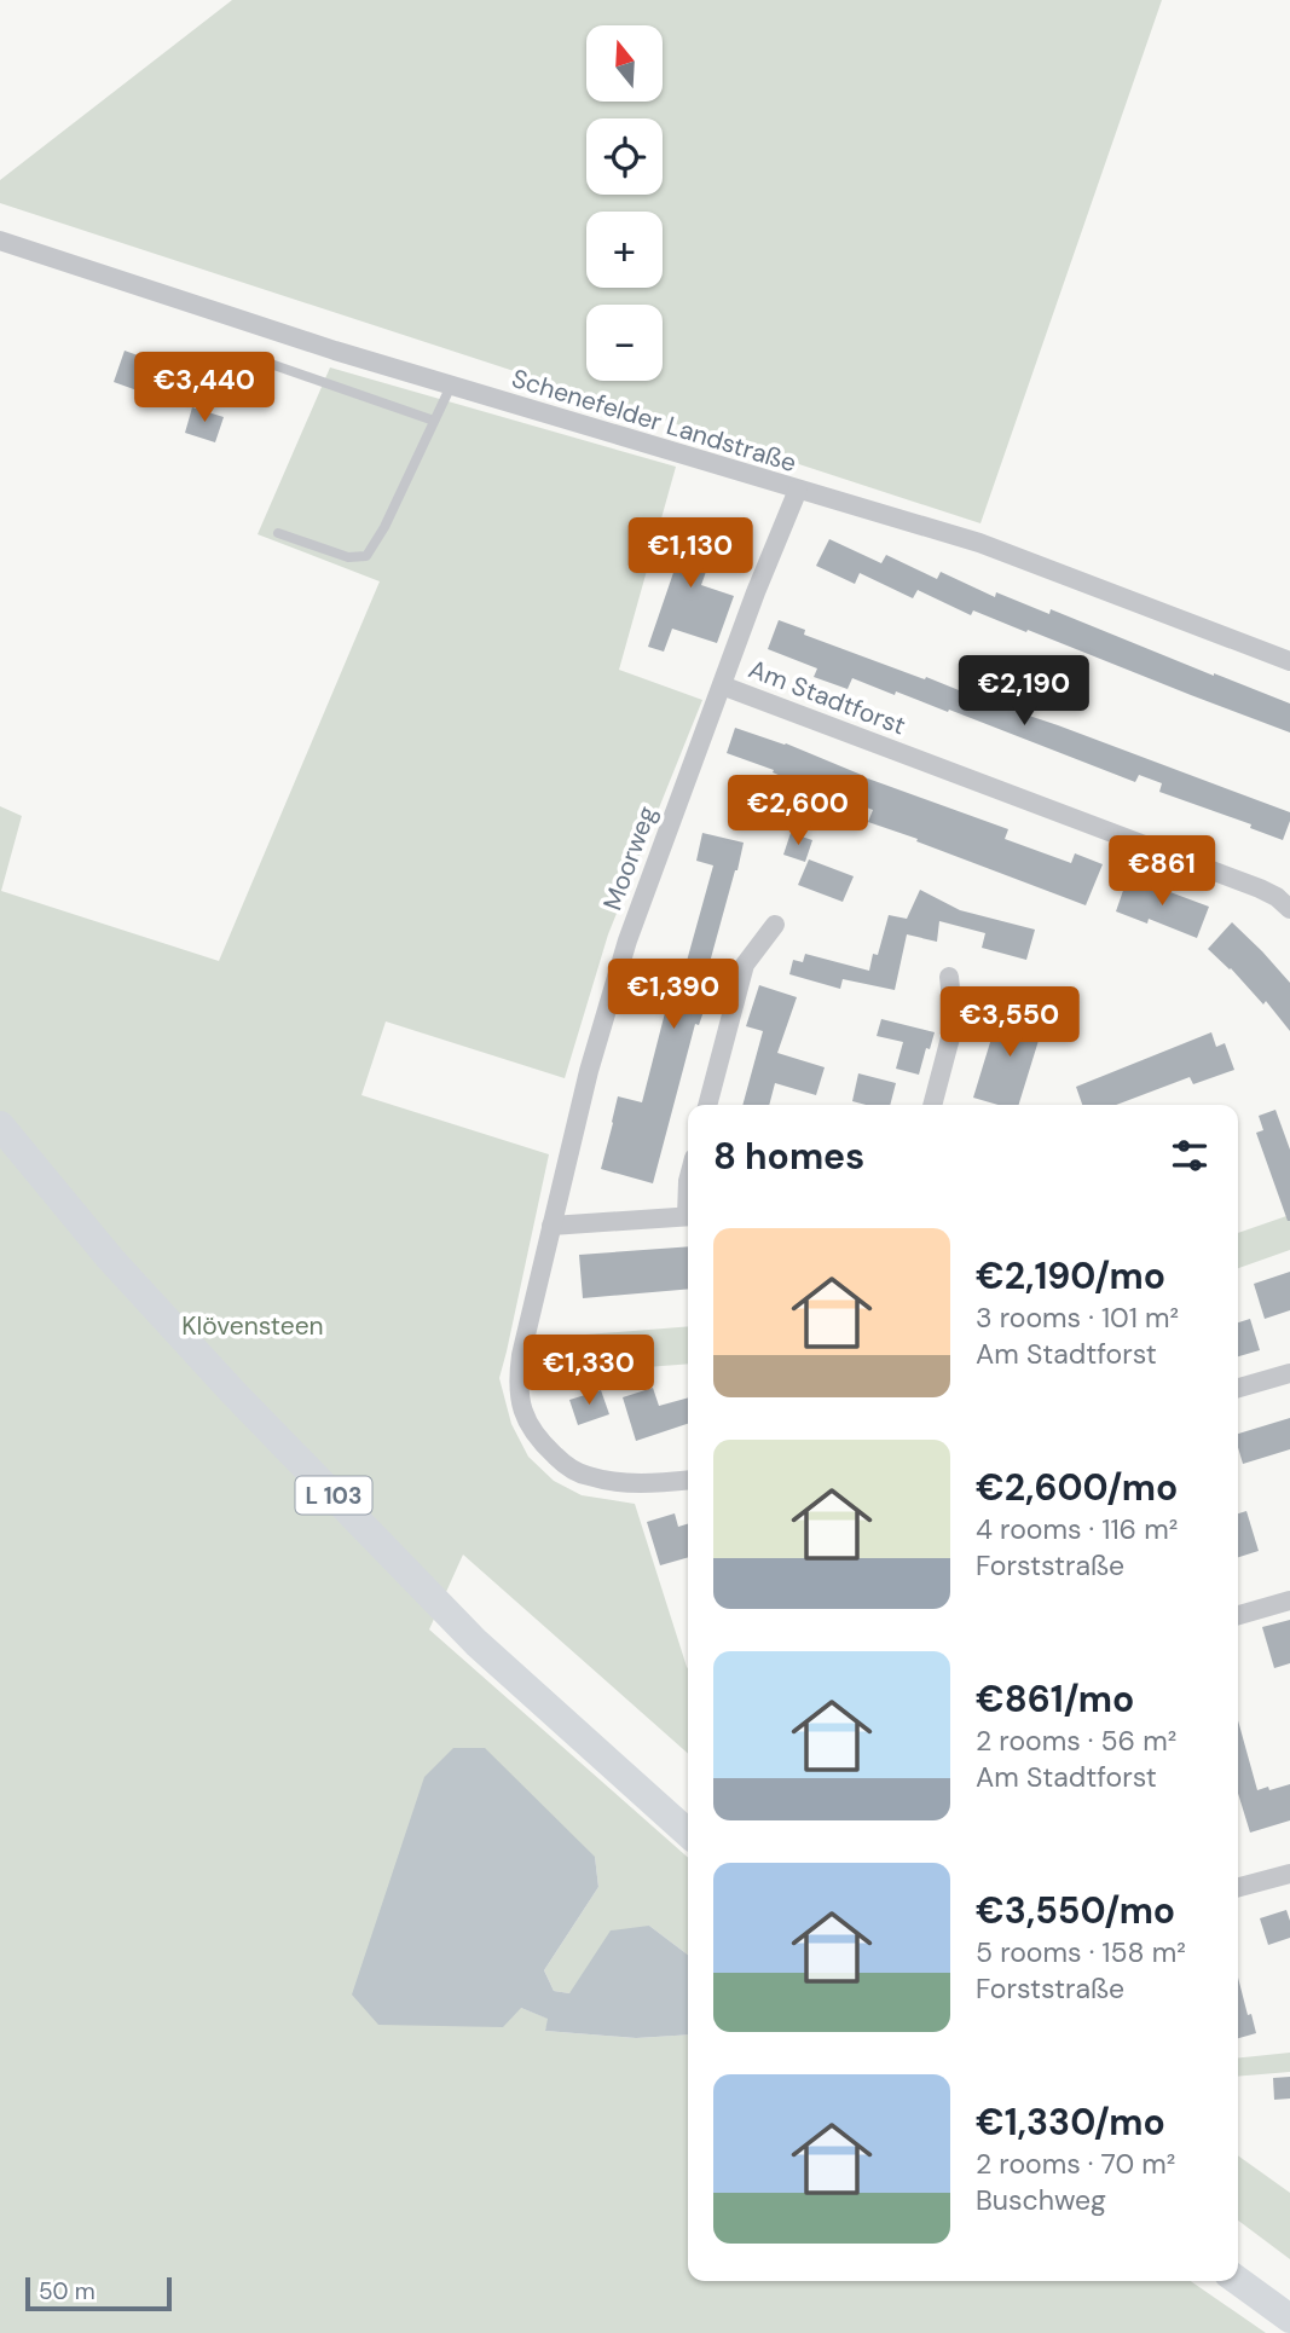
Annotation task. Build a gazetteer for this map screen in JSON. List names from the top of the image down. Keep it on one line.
{"streets":{"main road":["L 103"],"street":["Schenefelder Landstraße","Am Stadtforst","Moorweg"]},"crossings":[["Schenefelder Landstraße","Moorweg"],["Am Stadtforst","Moorweg"]],"parks":["Klövensteen"],"scale_bar":"50 m","north":"top","page":{"map_buttons":["+","−"],"price":["€3,440","€1,130","€2,190","€2,600","€861","€1,390","€3,550","€1,330"],"heading":"8 homes","list":[{"name":"€2,190/mo","note":"3 rooms · 101 m² · Am Stadtforst"},{"name":"€2,600/mo","note":"4 rooms · 116 m² · Forststraße"},{"name":"€861/mo","note":"2 rooms · 56 m² · Am Stadtforst"},{"name":"€3,550/mo","note":"5 rooms · 158 m² · Forststraße"},{"name":"€1,330/mo","note":"2 rooms · 70 m² · Buschweg"}],"scale":"50 m"}}
